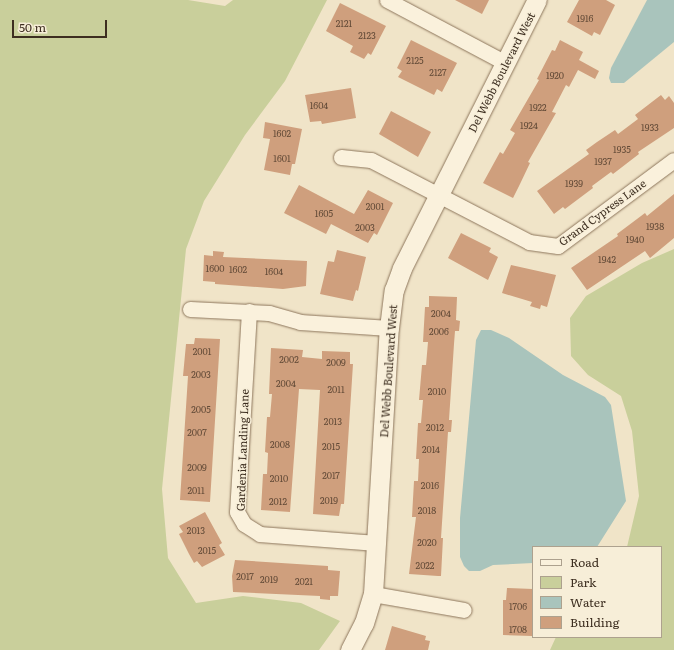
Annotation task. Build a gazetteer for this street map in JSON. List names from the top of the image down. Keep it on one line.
{"streets":{"street":["Del Webb Boulevard West","Grand Cypress Lane","Gardenia Landing Lane"]},"crossings":[["Del Webb Boulevard West","Grand Cypress Lane"],["Del Webb Boulevard West","Gardenia Landing Lane"]],"house_numbers":["1916","2121","2123","2125","2127","1920","1604","1922","1924","1933","1602","1935","1601","1937","1939","2001","1605","1938","2003","1940","1942","1600","1602","1604","2004","2006","2001","2002","2009","2003","2004","2011","2010","2005","2013","2012","2007","2008","2015","2014","2009","2017","2010","2016","2011","2019","2012","2018","2013","2020","2015","2022","2017","2019","2021","1706","1708"],"legend":["Road","Park","Water","Building"],"scale_bar":"50 m"}
